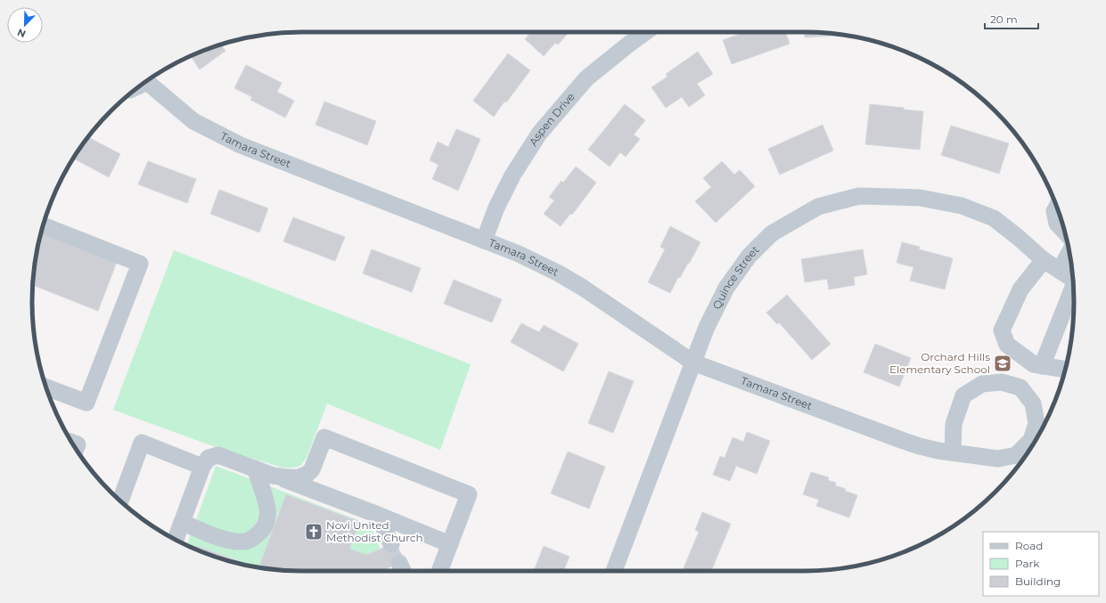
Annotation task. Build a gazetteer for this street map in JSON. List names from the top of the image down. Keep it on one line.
{"streets":{"street":["Aspen Drive","Tamara Street","Quince Street"]},"crossings":[["Aspen Drive","Tamara Street"],["Tamara Street","Quince Street"]],"places":{"school or university":["Orchard Hills Elementary School"],"church":["Novi United Methodist Church"]},"legend":["Road","Park","Building"],"scale_bar":"20 m","north":"bottom left"}
